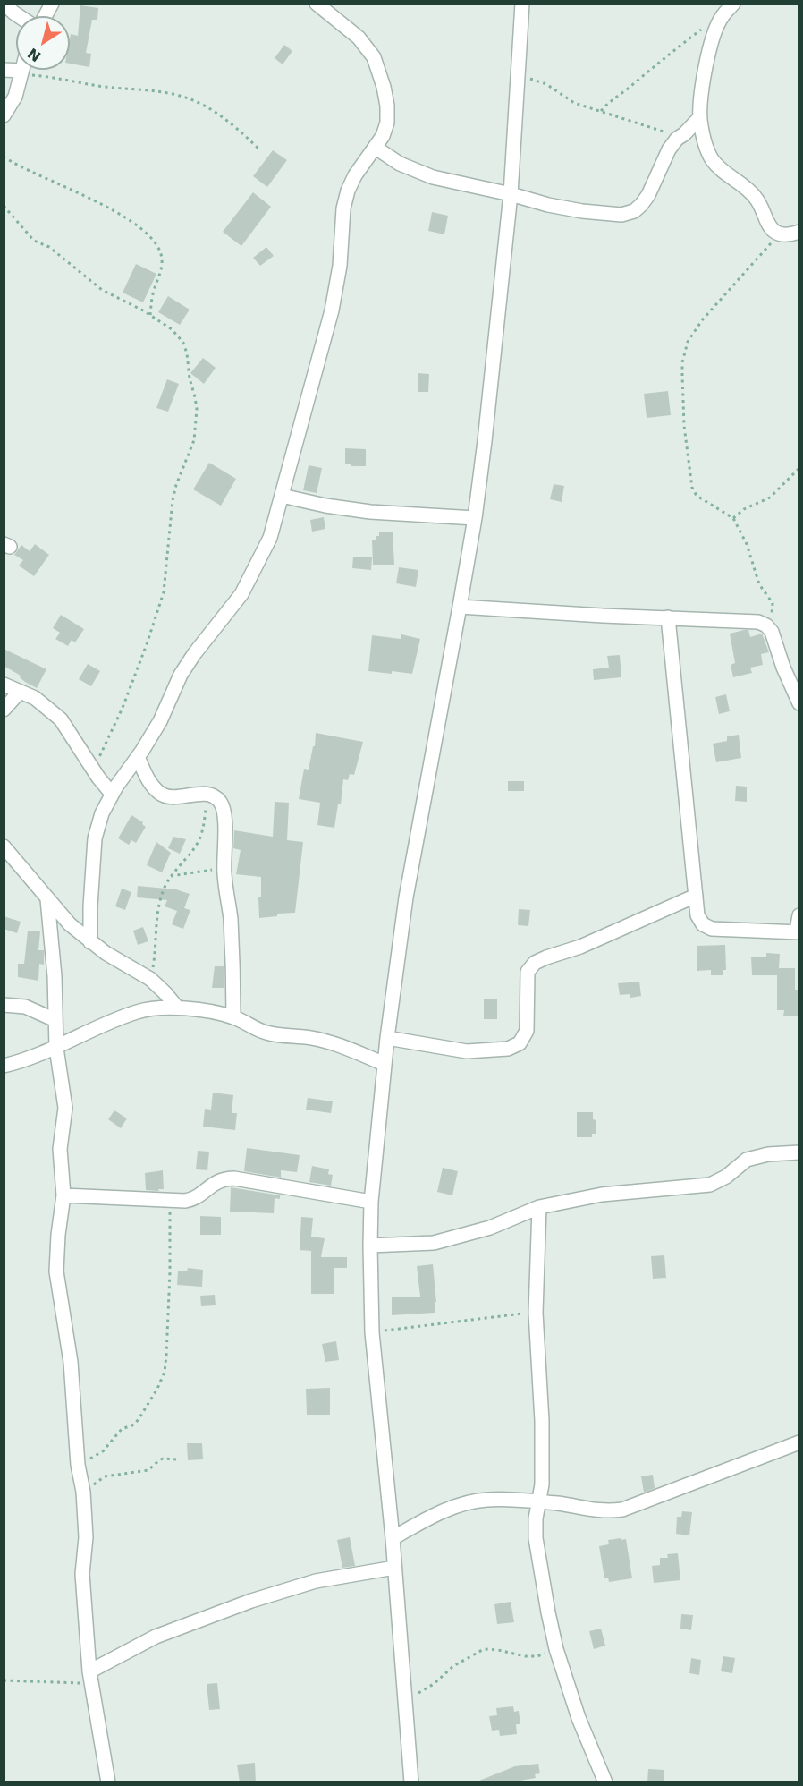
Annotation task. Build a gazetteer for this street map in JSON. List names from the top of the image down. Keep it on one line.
{"north":"bottom left"}
